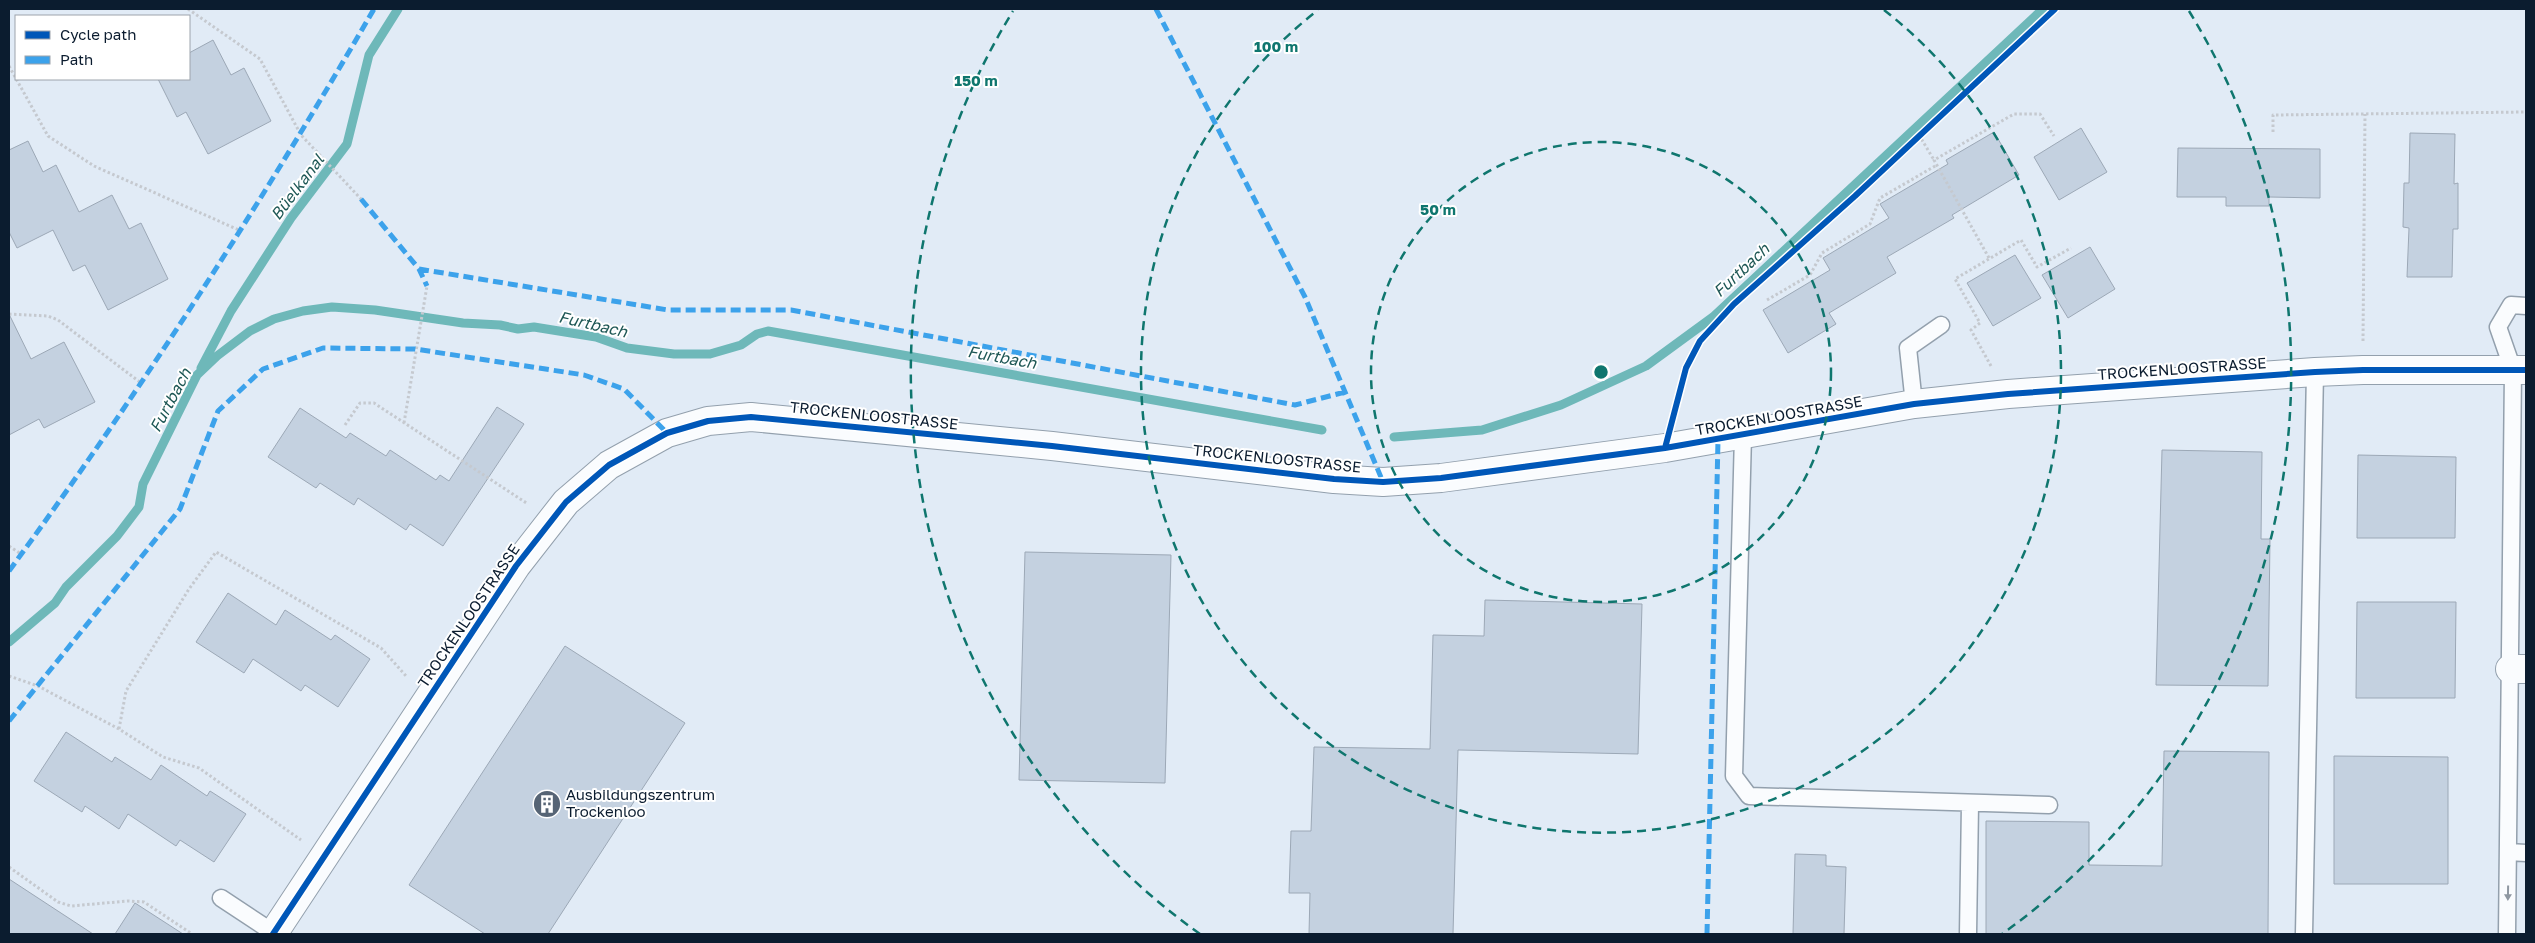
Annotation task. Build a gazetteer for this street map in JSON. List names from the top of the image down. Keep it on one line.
{"streets":{"street":["TROCKENLOOSTRASSE"]},"water":["Büelkanal","Furtbach"],"places":{"building":["Ausbildungszentrum Trockenloo"]},"legend":["Cycle path","Path"],"rings":["100 m","150 m","50 m"]}
